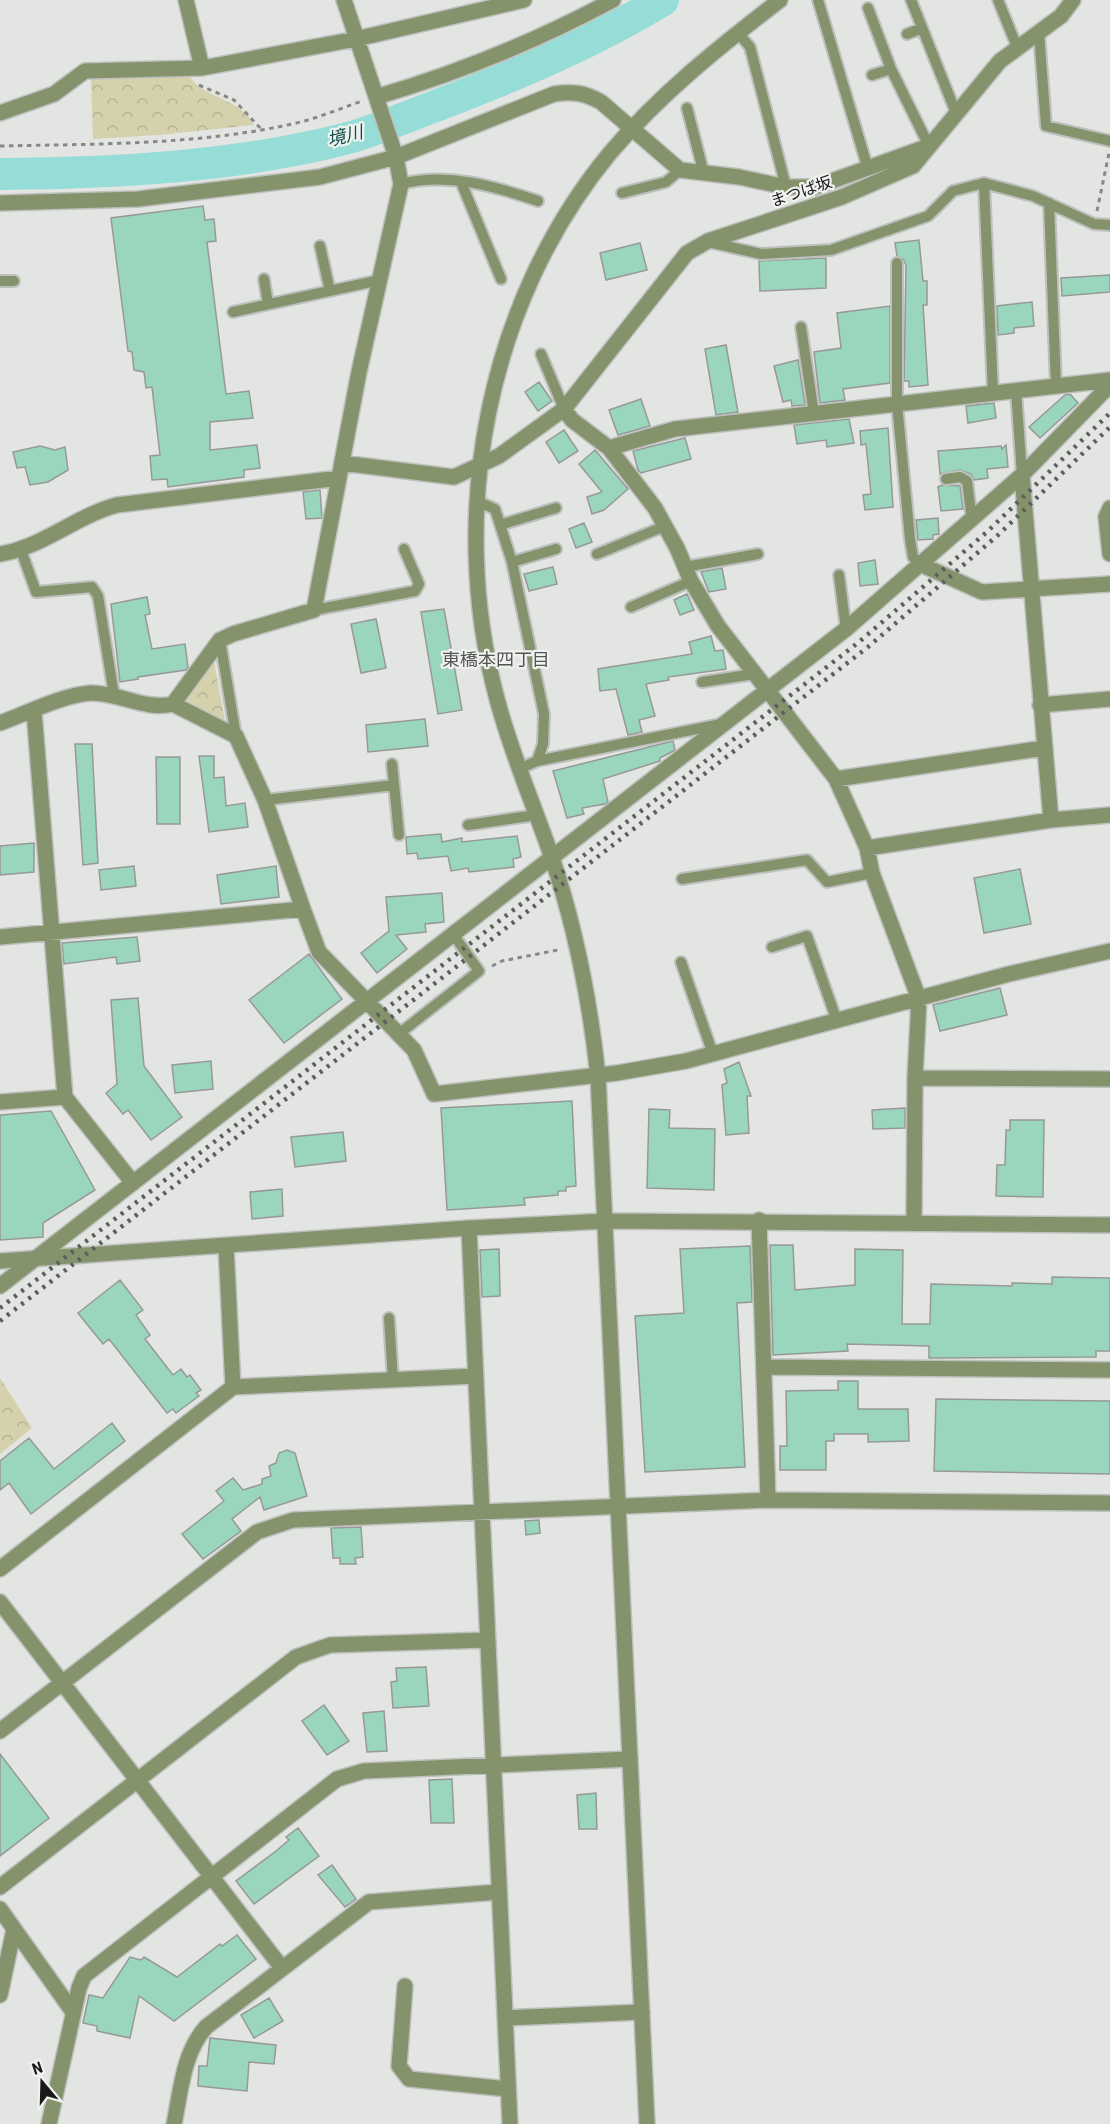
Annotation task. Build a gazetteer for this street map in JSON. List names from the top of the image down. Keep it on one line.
{"streets":{"street":["まつば坂"]},"districts":["東橋本四丁目"],"water":["境川"],"north":"top"}
